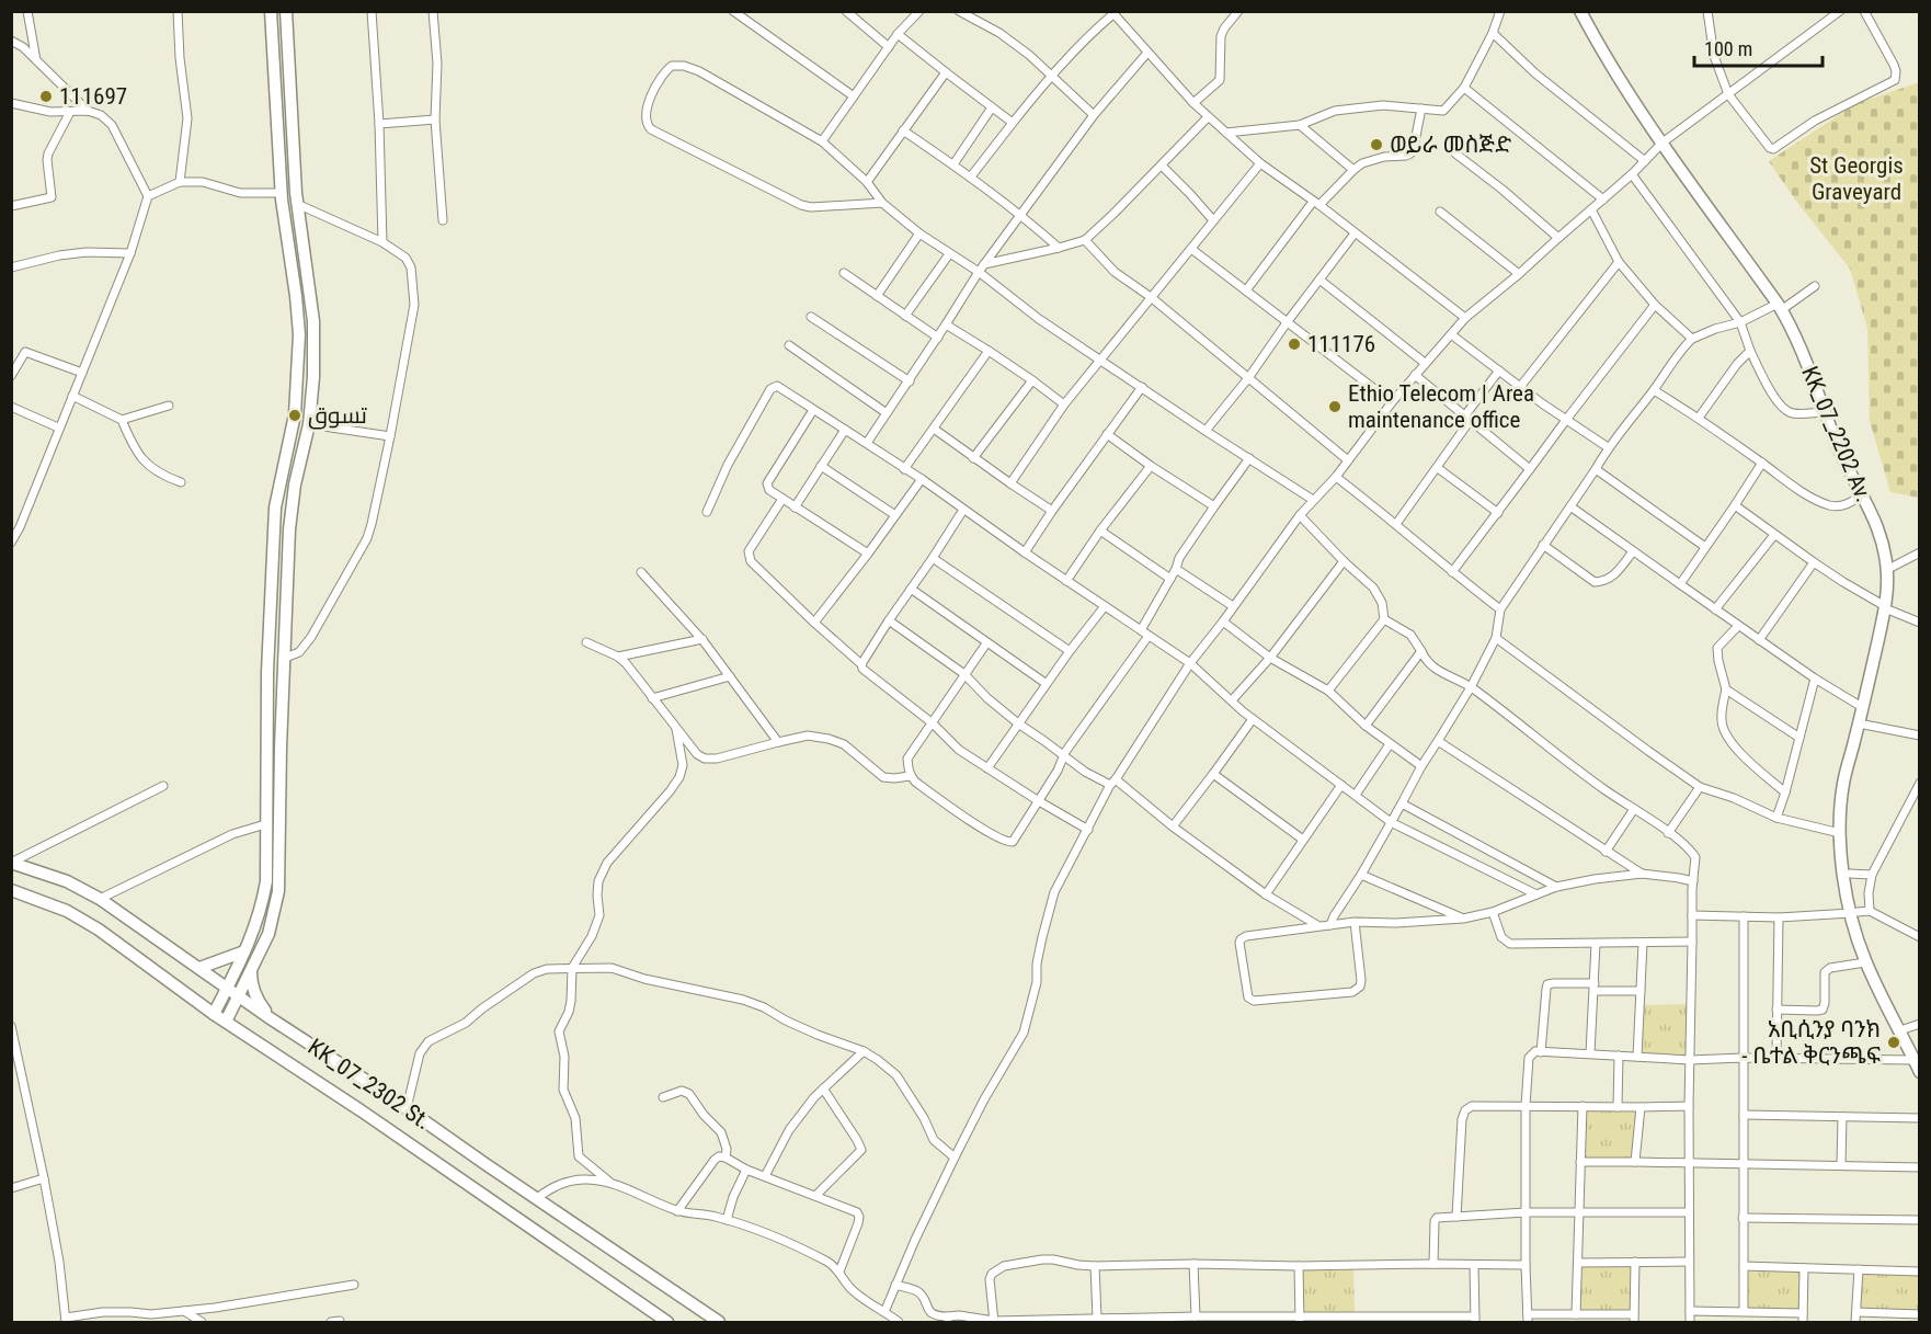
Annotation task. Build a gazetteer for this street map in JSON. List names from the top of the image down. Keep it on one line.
{"streets":{"main road":["KK_07_2202 Av.","KK_07_2302 St."]},"parks":["St Georgis Graveyard"],"places":["111697","ወይራ መስጅድ","111176","Ethio Telecom | Area maintenance office","تسوق","አቢሲንያ ባንክ - ቤተል ቅርንጫፍ"],"scale_bar":"100 m"}
